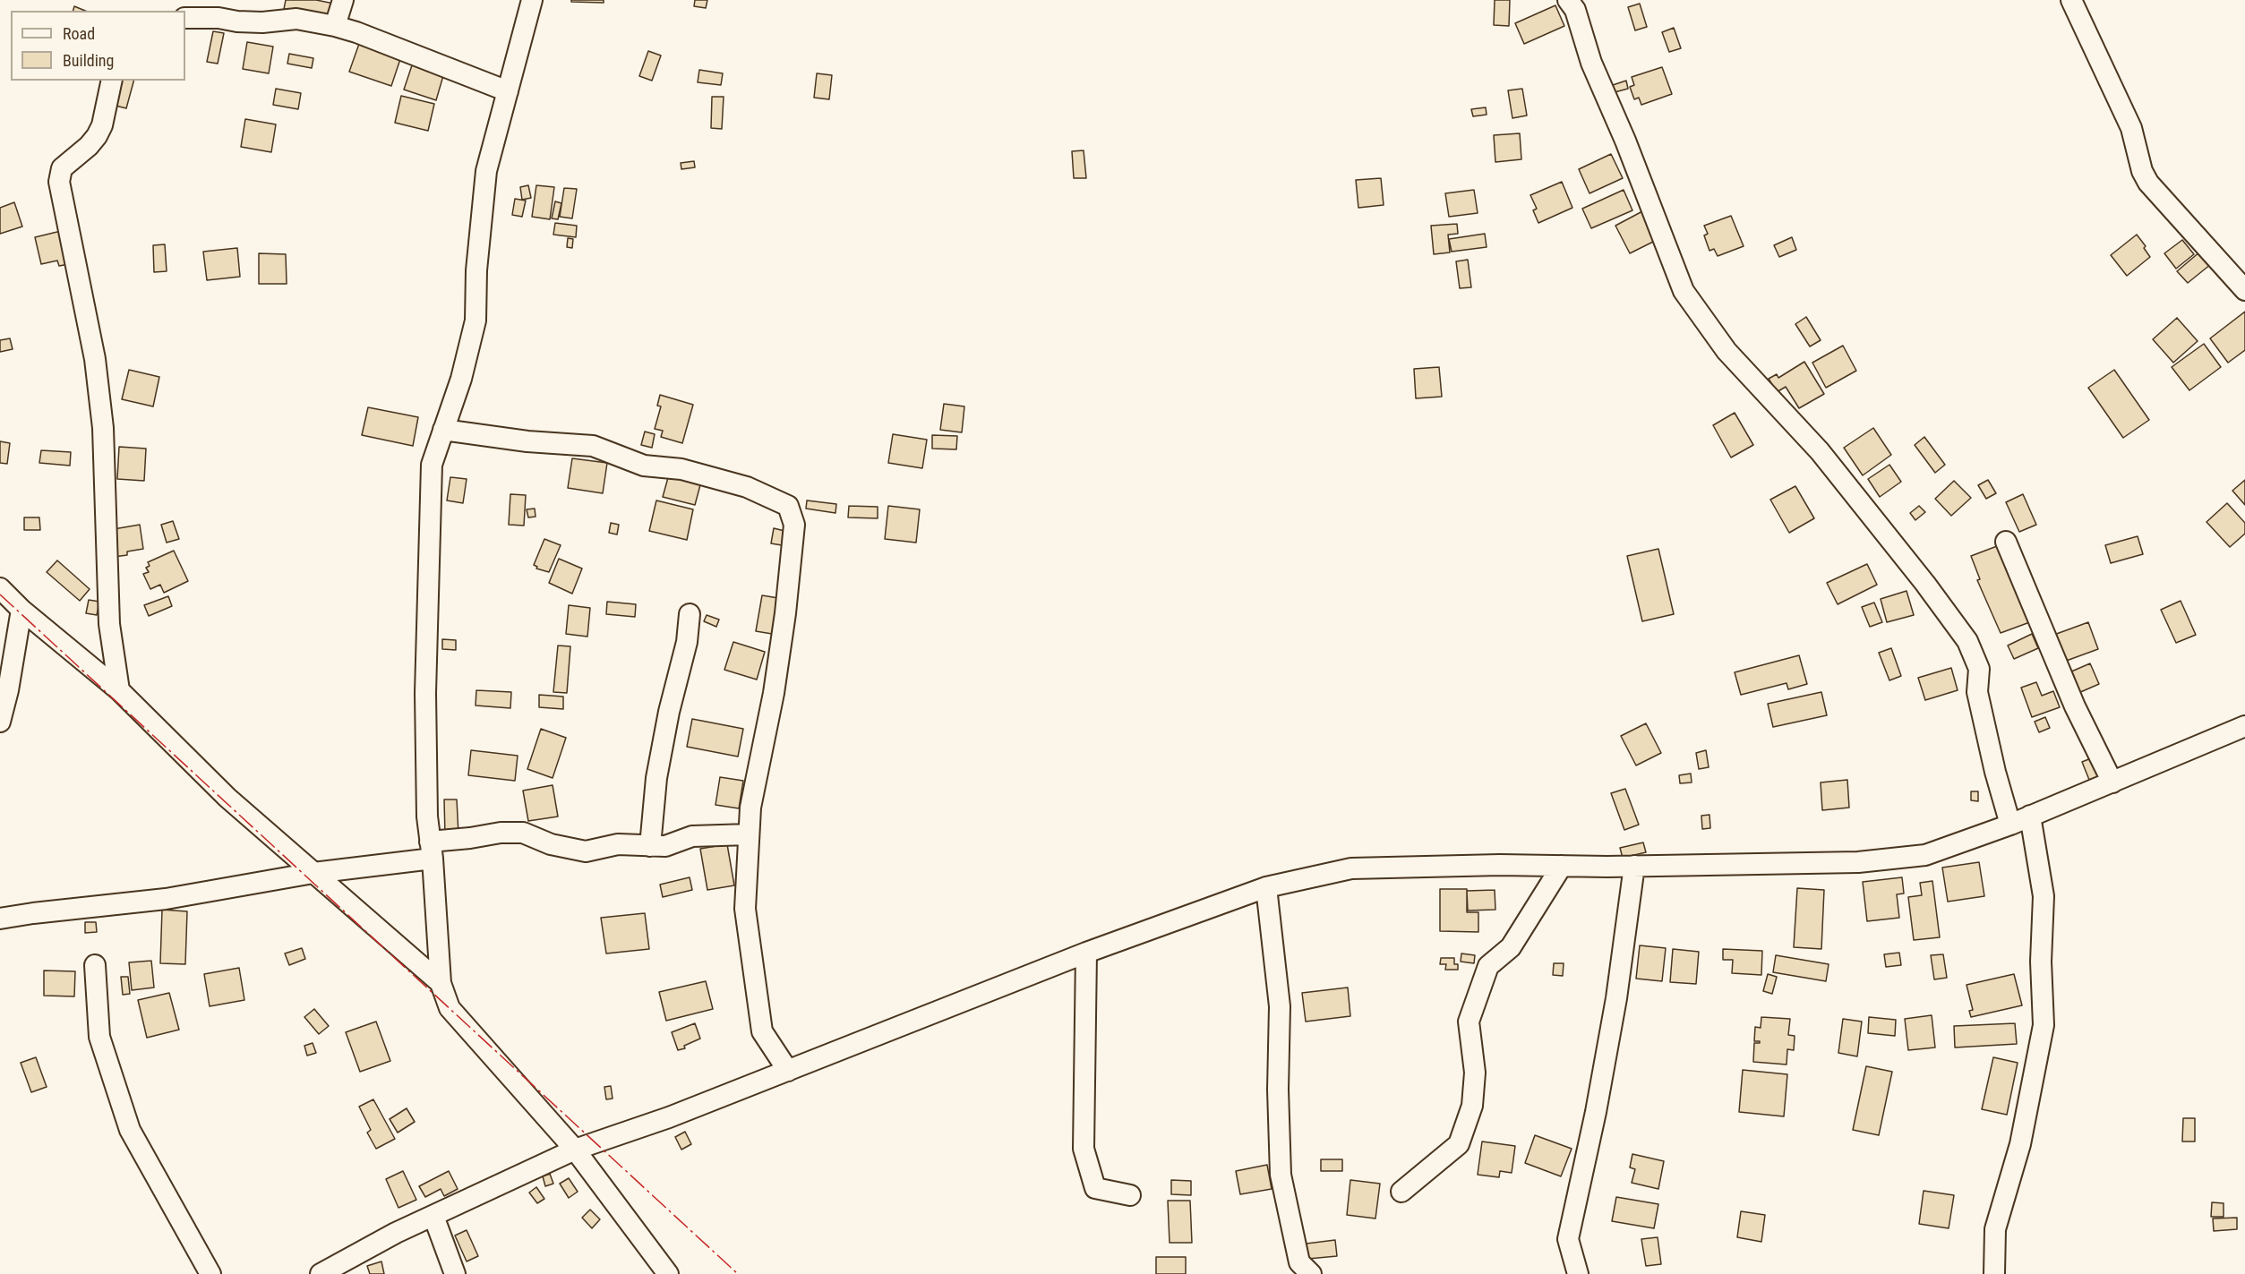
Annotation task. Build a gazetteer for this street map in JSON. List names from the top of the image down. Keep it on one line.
{"legend":["Road","Building"]}
